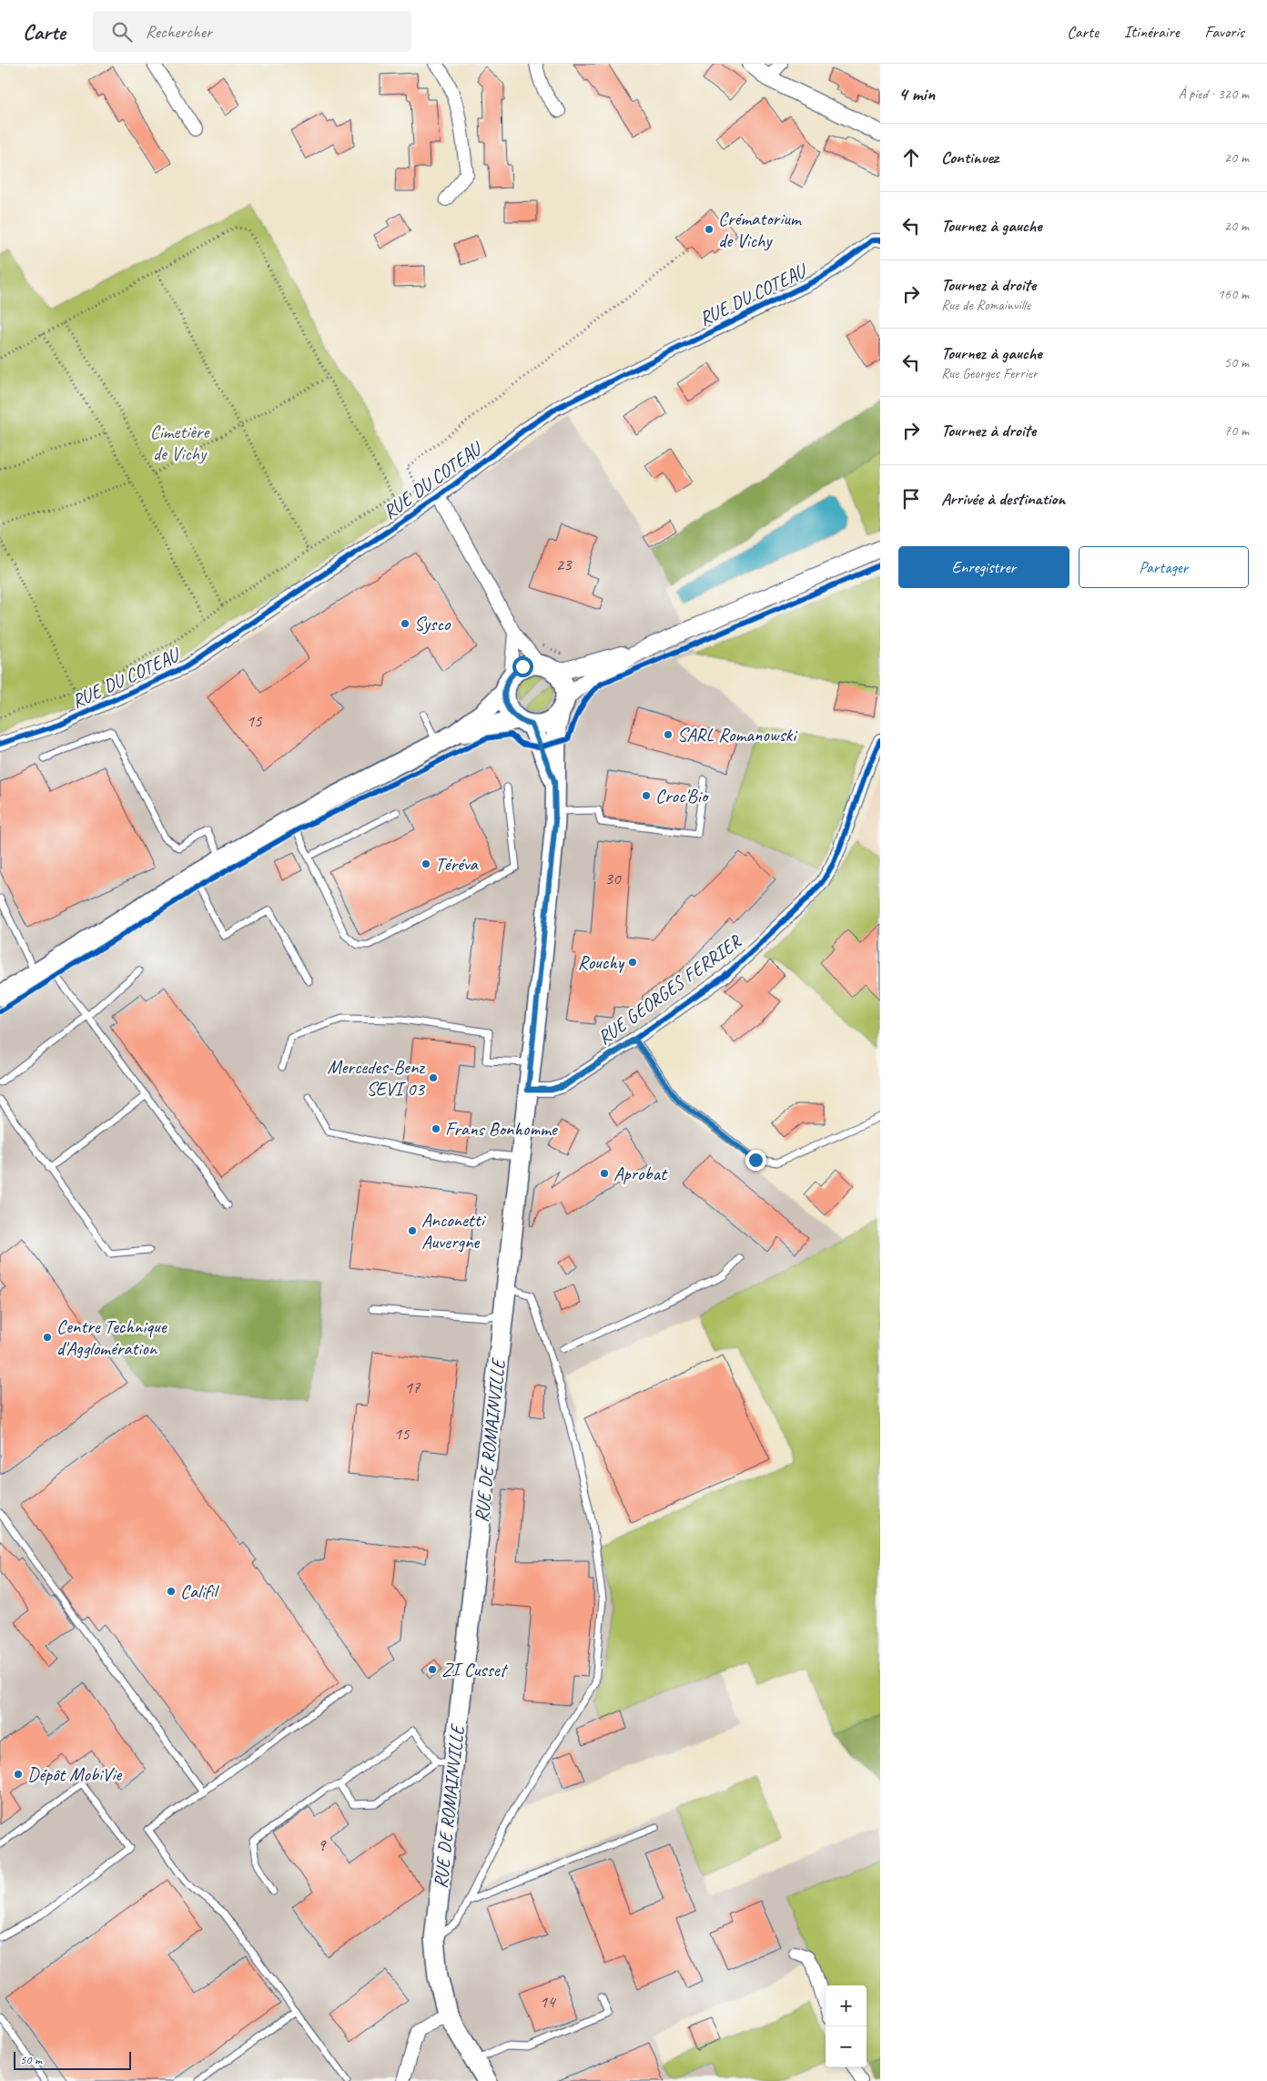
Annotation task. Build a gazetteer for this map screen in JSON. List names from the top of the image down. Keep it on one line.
{"streets":{"main road":["RUE DE ROMAINVILLE"],"street":["RUE DU COTEAU","RUE GEORGES FERRIER"]},"crossings":[["RUE GEORGES FERRIER","RUE DE ROMAINVILLE"]],"parks":["Cimetière de Vichy"],"places":["Crématorium de Vichy","Sysco","SARL Romanowski","Croc'Bio","Téréva","Rouchy","Mercedes-Benz SEVI 03","Frans Bonhomme","Aprobat","Anconetti Auvergne","Centre Technique d'Agglomération","Califil","ZI Cusset","Dépôt MobiVie"],"house_numbers":["23","15","30","17","15","9","14"],"scale_bar":"50 m","page":{"header":"Carte","search":"Rechercher","nav":["Carte","Itinéraire","Favoris"],"heading":["4 min","À pied · 320 m"],"list":[["Continuez","20 m"],["Tournez à gauche","20 m"],["Tournez à droite","Rue de Romainville","160 m"],["Tournez à gauche","Rue Georges Ferrier","50 m"],["Tournez à droite","70 m"],"Arrivée à destination"],"buttons":["Enregistrer","Partager"],"map_buttons":["+","−"],"scale":"50 m"}}
